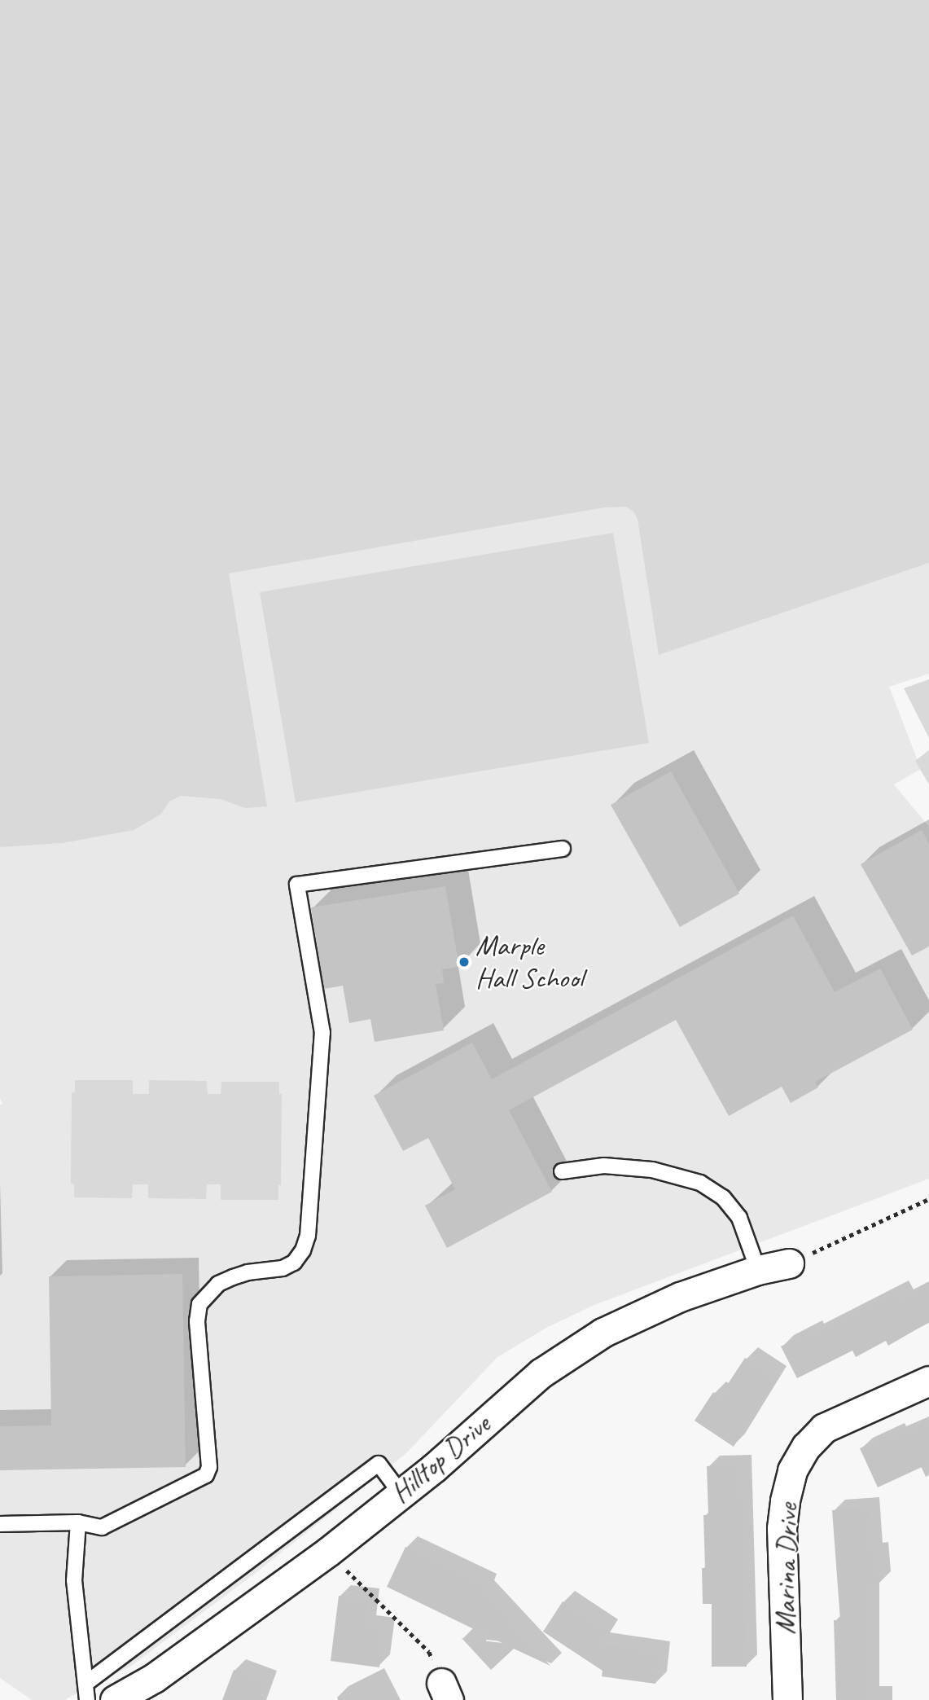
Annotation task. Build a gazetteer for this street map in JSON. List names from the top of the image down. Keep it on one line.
{"streets":{"street":["Hilltop Drive","Marina Drive"]},"places":["Marple Hall School"]}
